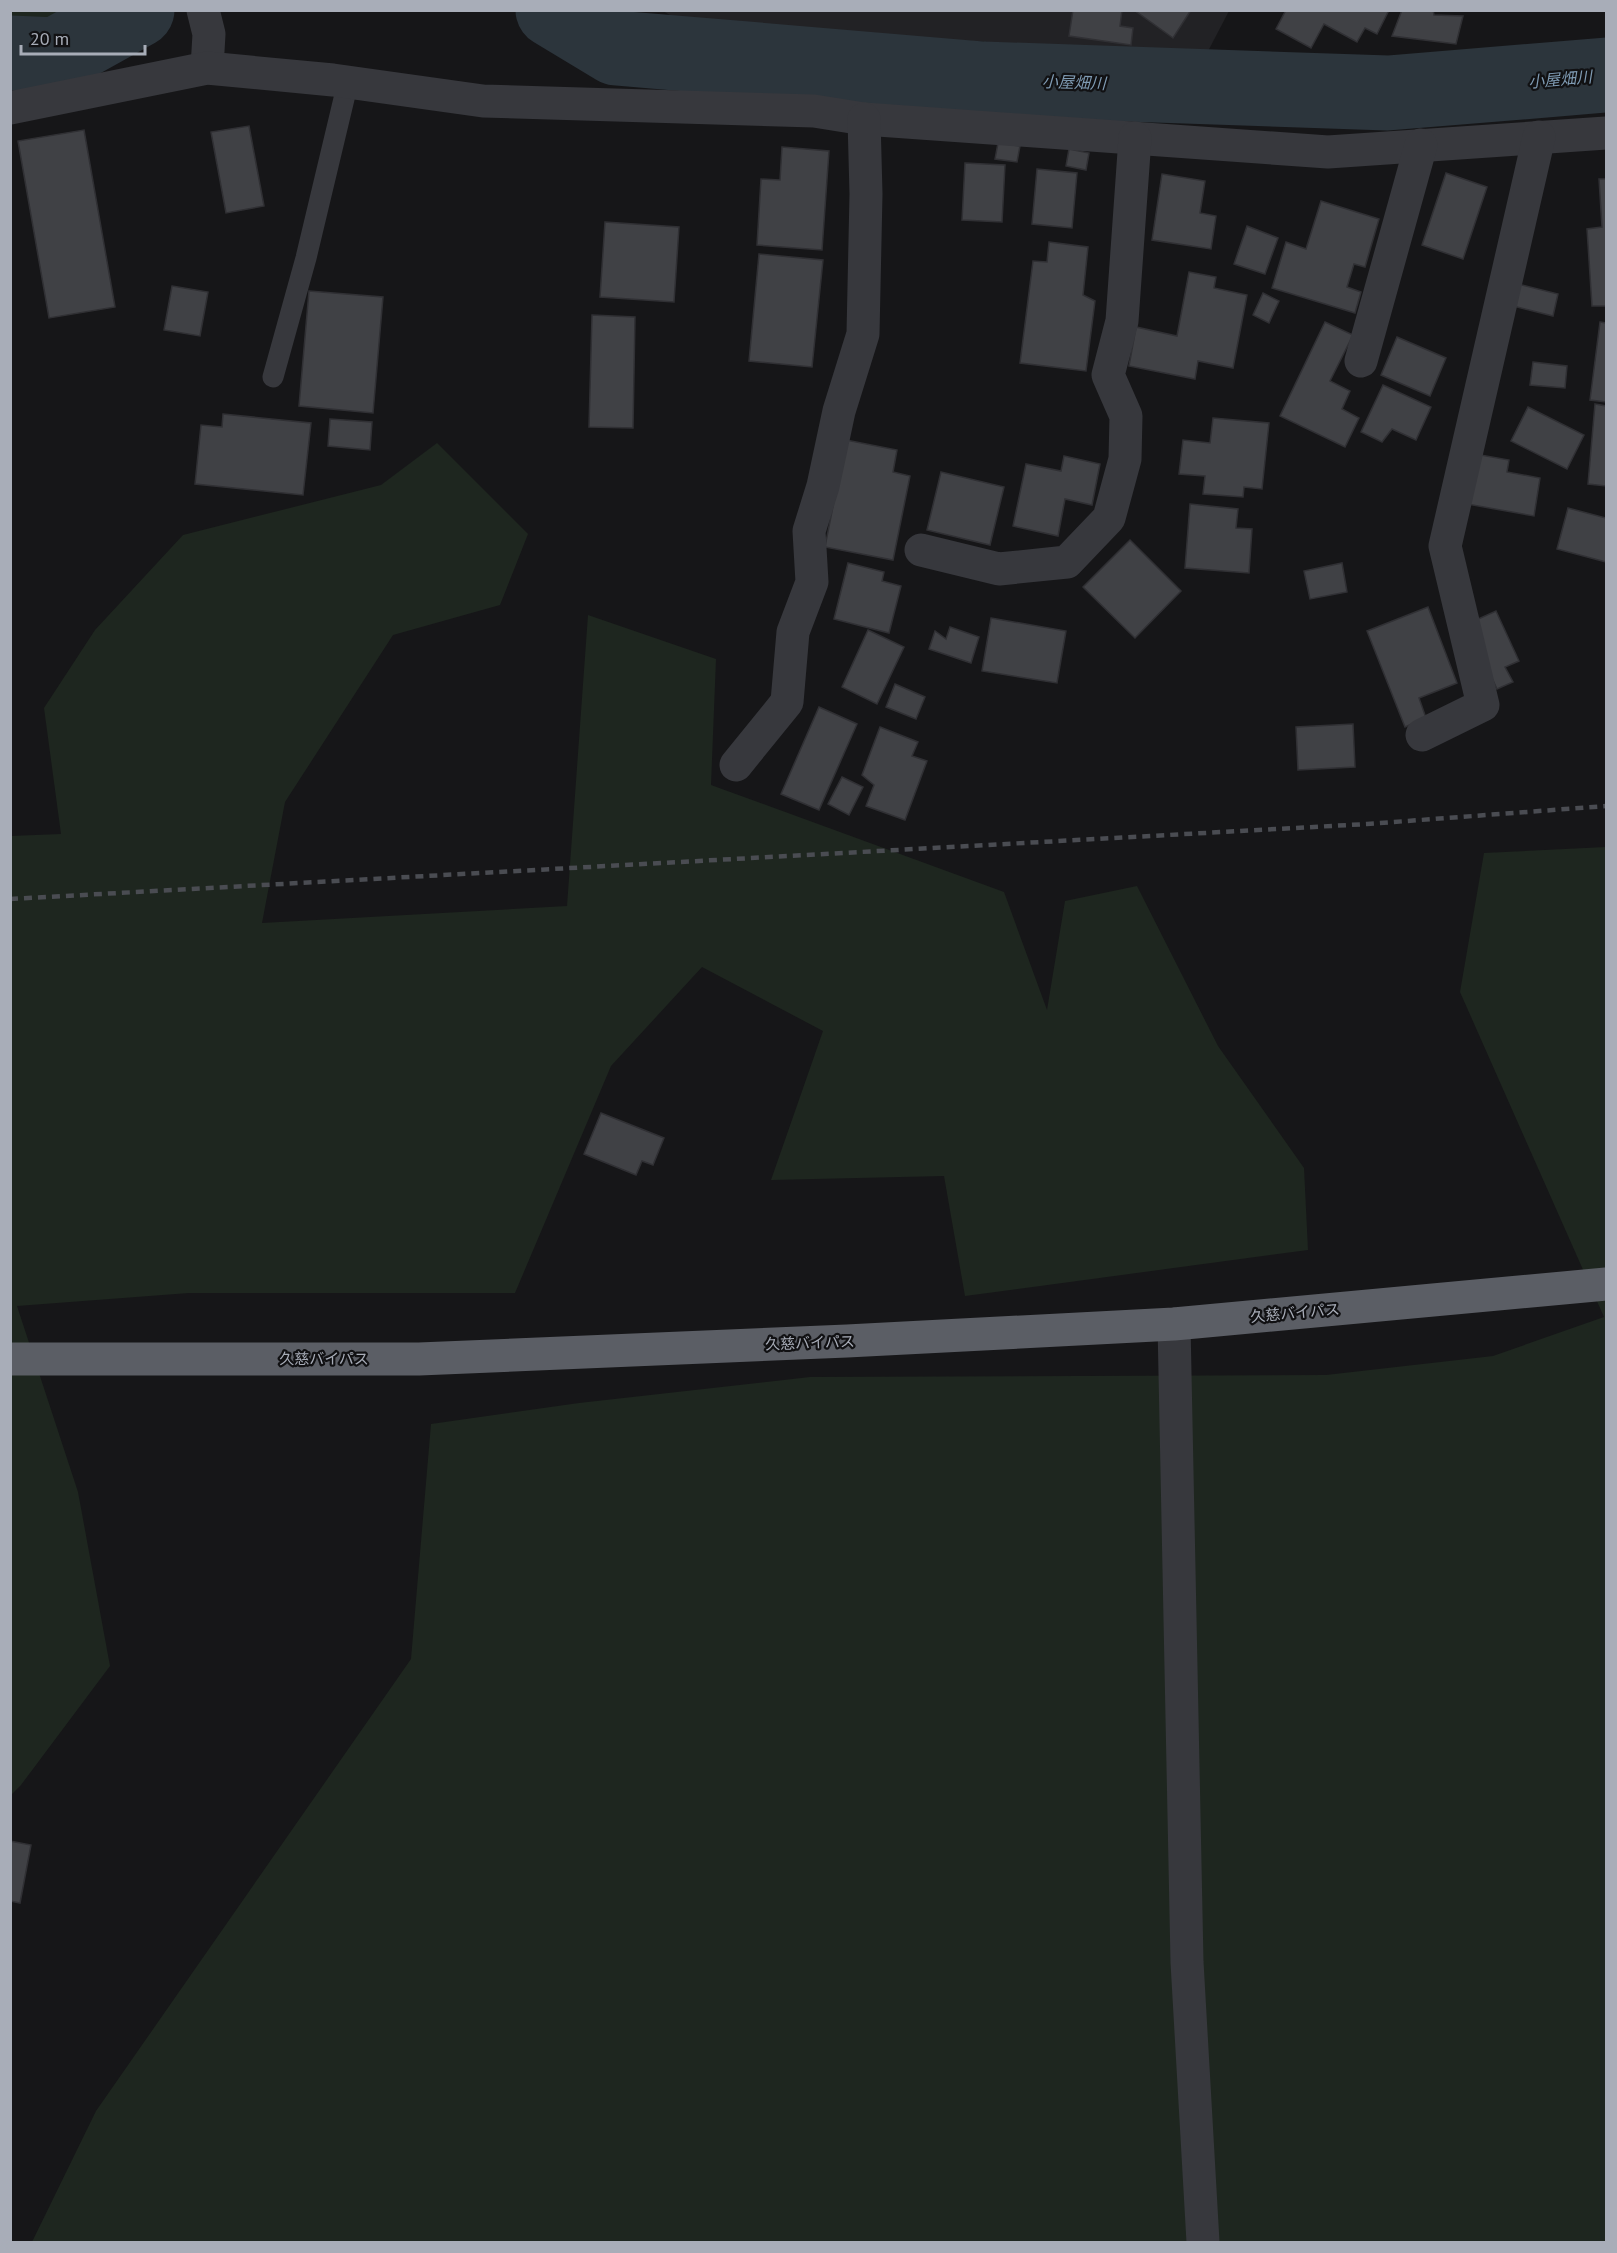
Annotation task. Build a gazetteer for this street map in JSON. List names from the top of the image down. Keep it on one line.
{"streets":{"highway":["久慈バイパス"]},"water":["小屋畑川"],"scale_bar":"20 m"}
